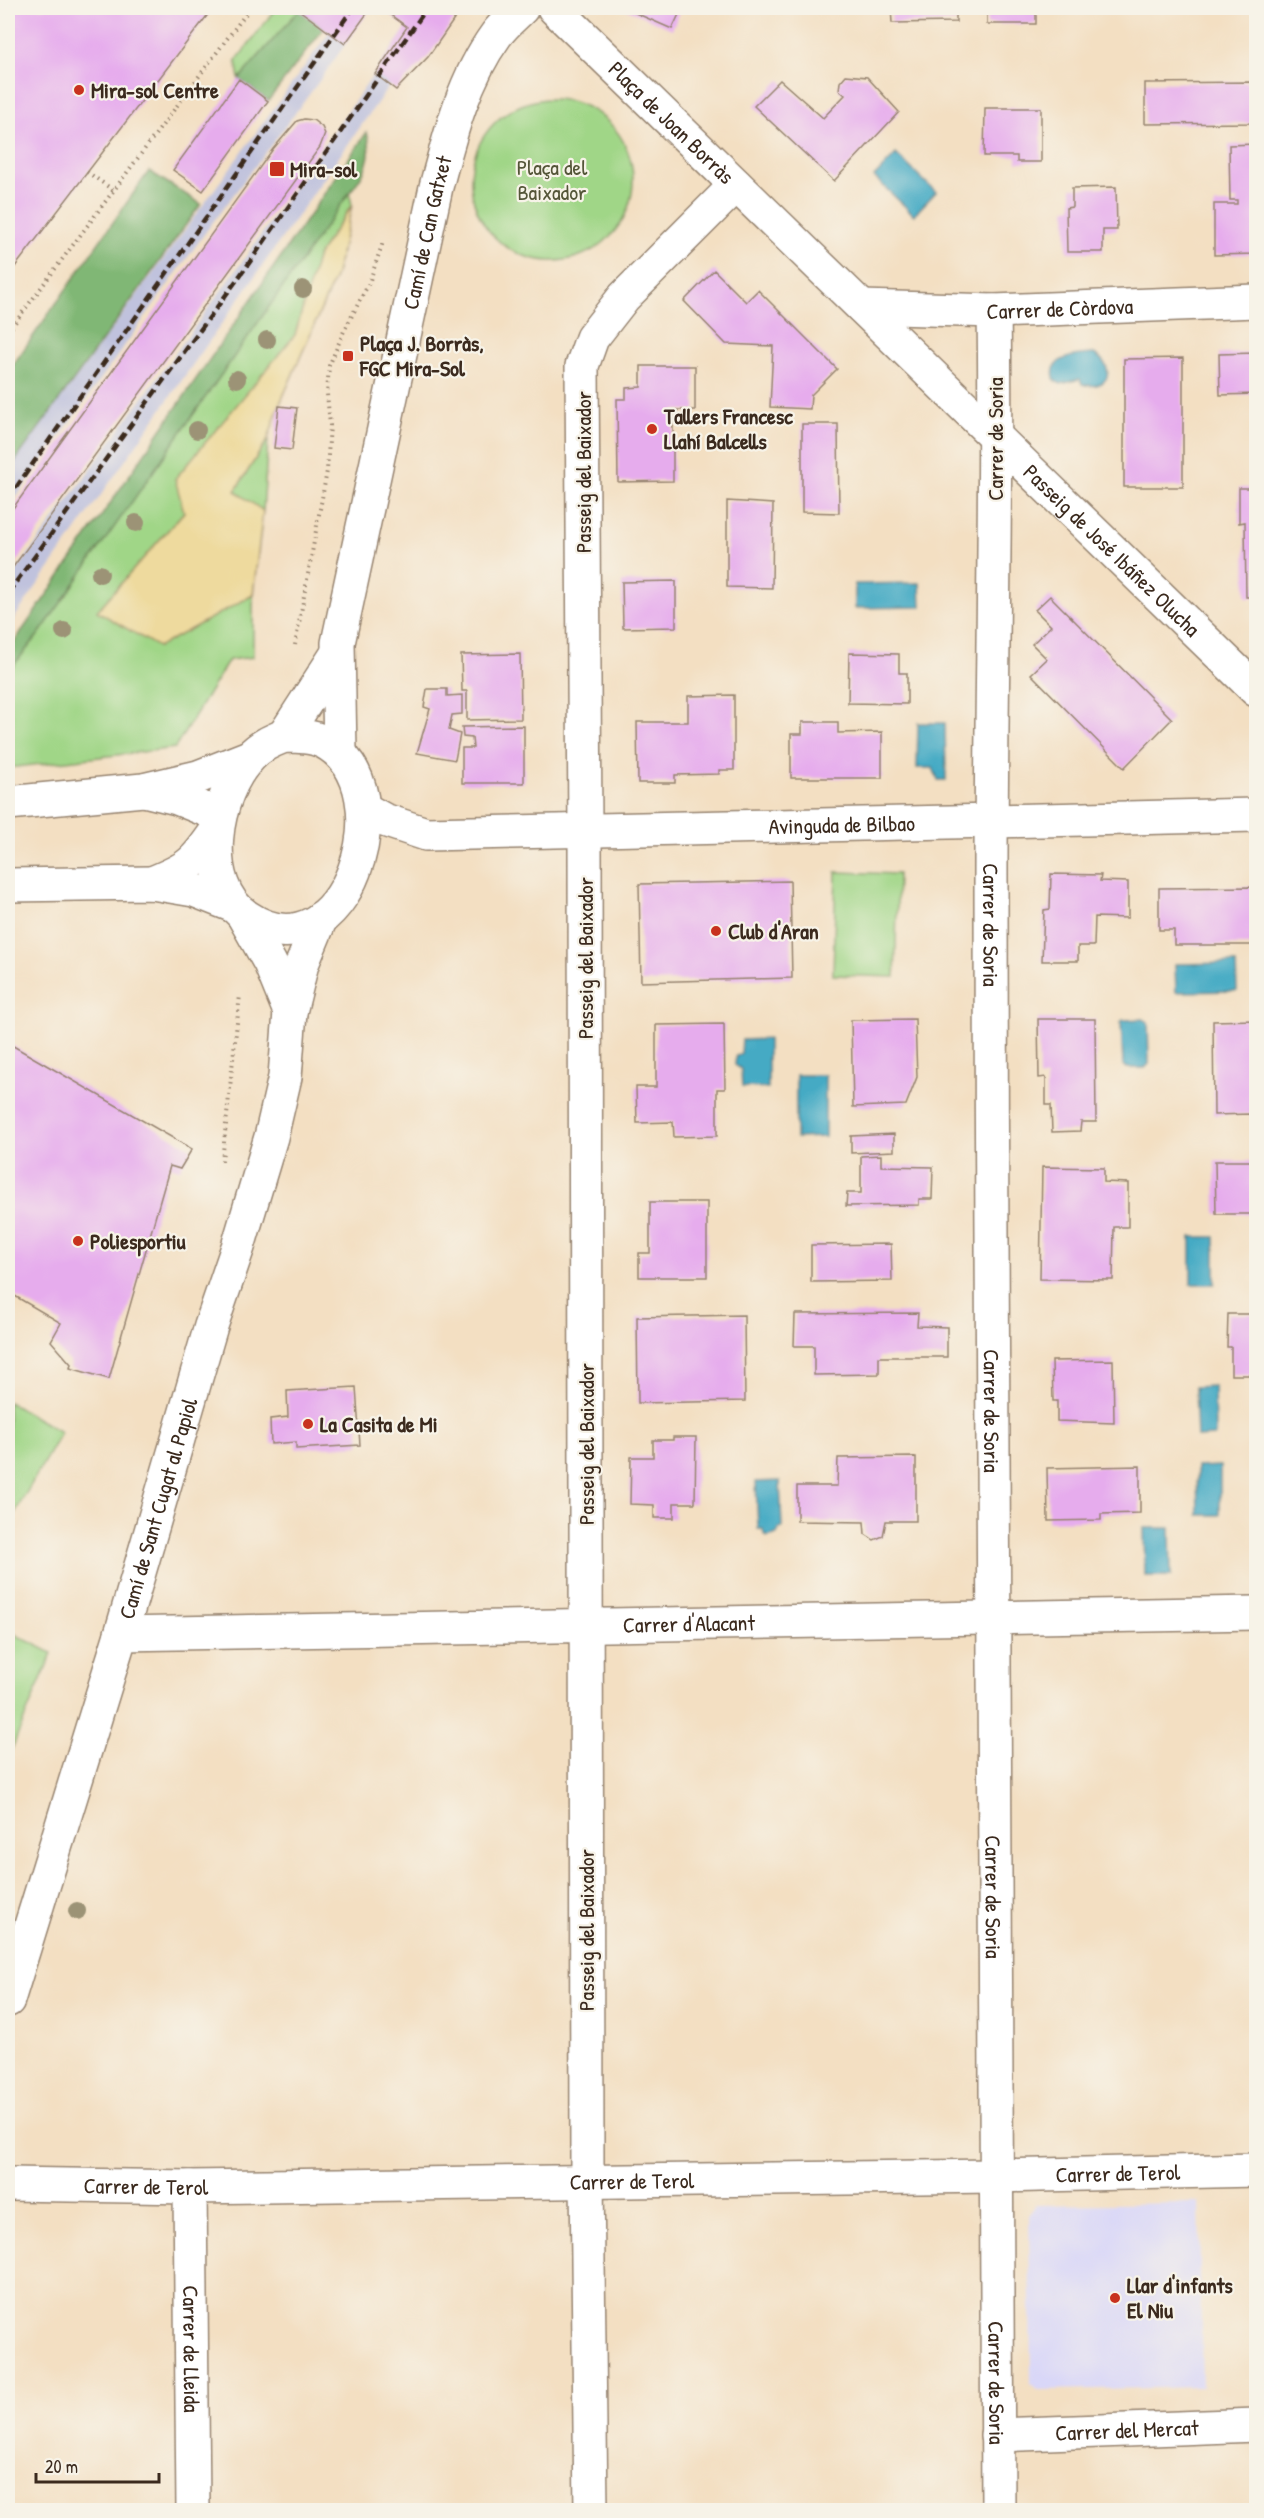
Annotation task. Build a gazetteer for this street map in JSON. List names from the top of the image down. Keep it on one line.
{"streets":{"street":["Plaça de Joan Borràs","Camí de Can Gatxet","Carrer de Còrdova","Carrer de Soria","Passeig del Baixador","Passeig de José Ibáñez Olucha","Avinguda de Bilbao","Camí de Sant Cugat al Papiol","Carrer d'Alacant","Carrer de Terol","Carrer de Lleida","Carrer del Mercat"]},"crossings":[["Plaça de Joan Borràs","Passeig del Baixador"],["Plaça de Joan Borràs","Passeig de José Ibáñez Olucha"],["Camí de Can Gatxet","Avinguda de Bilbao"],["Camí de Can Gatxet","Camí de Sant Cugat al Papiol"],["Carrer de Còrdova","Carrer de Soria"],["Carrer de Còrdova","Passeig de José Ibáñez Olucha"],["Carrer de Soria","Passeig de José Ibáñez Olucha"],["Carrer de Soria","Avinguda de Bilbao"],["Carrer de Soria","Carrer d'Alacant"],["Carrer de Soria","Carrer de Terol"],["Carrer de Soria","Carrer del Mercat"],["Passeig del Baixador","Avinguda de Bilbao"],["Passeig del Baixador","Carrer d'Alacant"],["Passeig del Baixador","Carrer de Terol"],["Avinguda de Bilbao","Camí de Sant Cugat al Papiol"],["Camí de Sant Cugat al Papiol","Carrer d'Alacant"],["Carrer de Terol","Carrer de Lleida"]],"parks":["Plaça del Baixador"],"places":{"other":["Mira-sol Centre","Tallers Francesc Llahí Balcells","Club d'Aran","Poliesportiu","La Casita de Mi","Llar d'infants El Niu"],"transit":["Mira-sol","Plaça J. Borràs, FGC Mira-Sol"]},"scale_bar":"20 m"}
